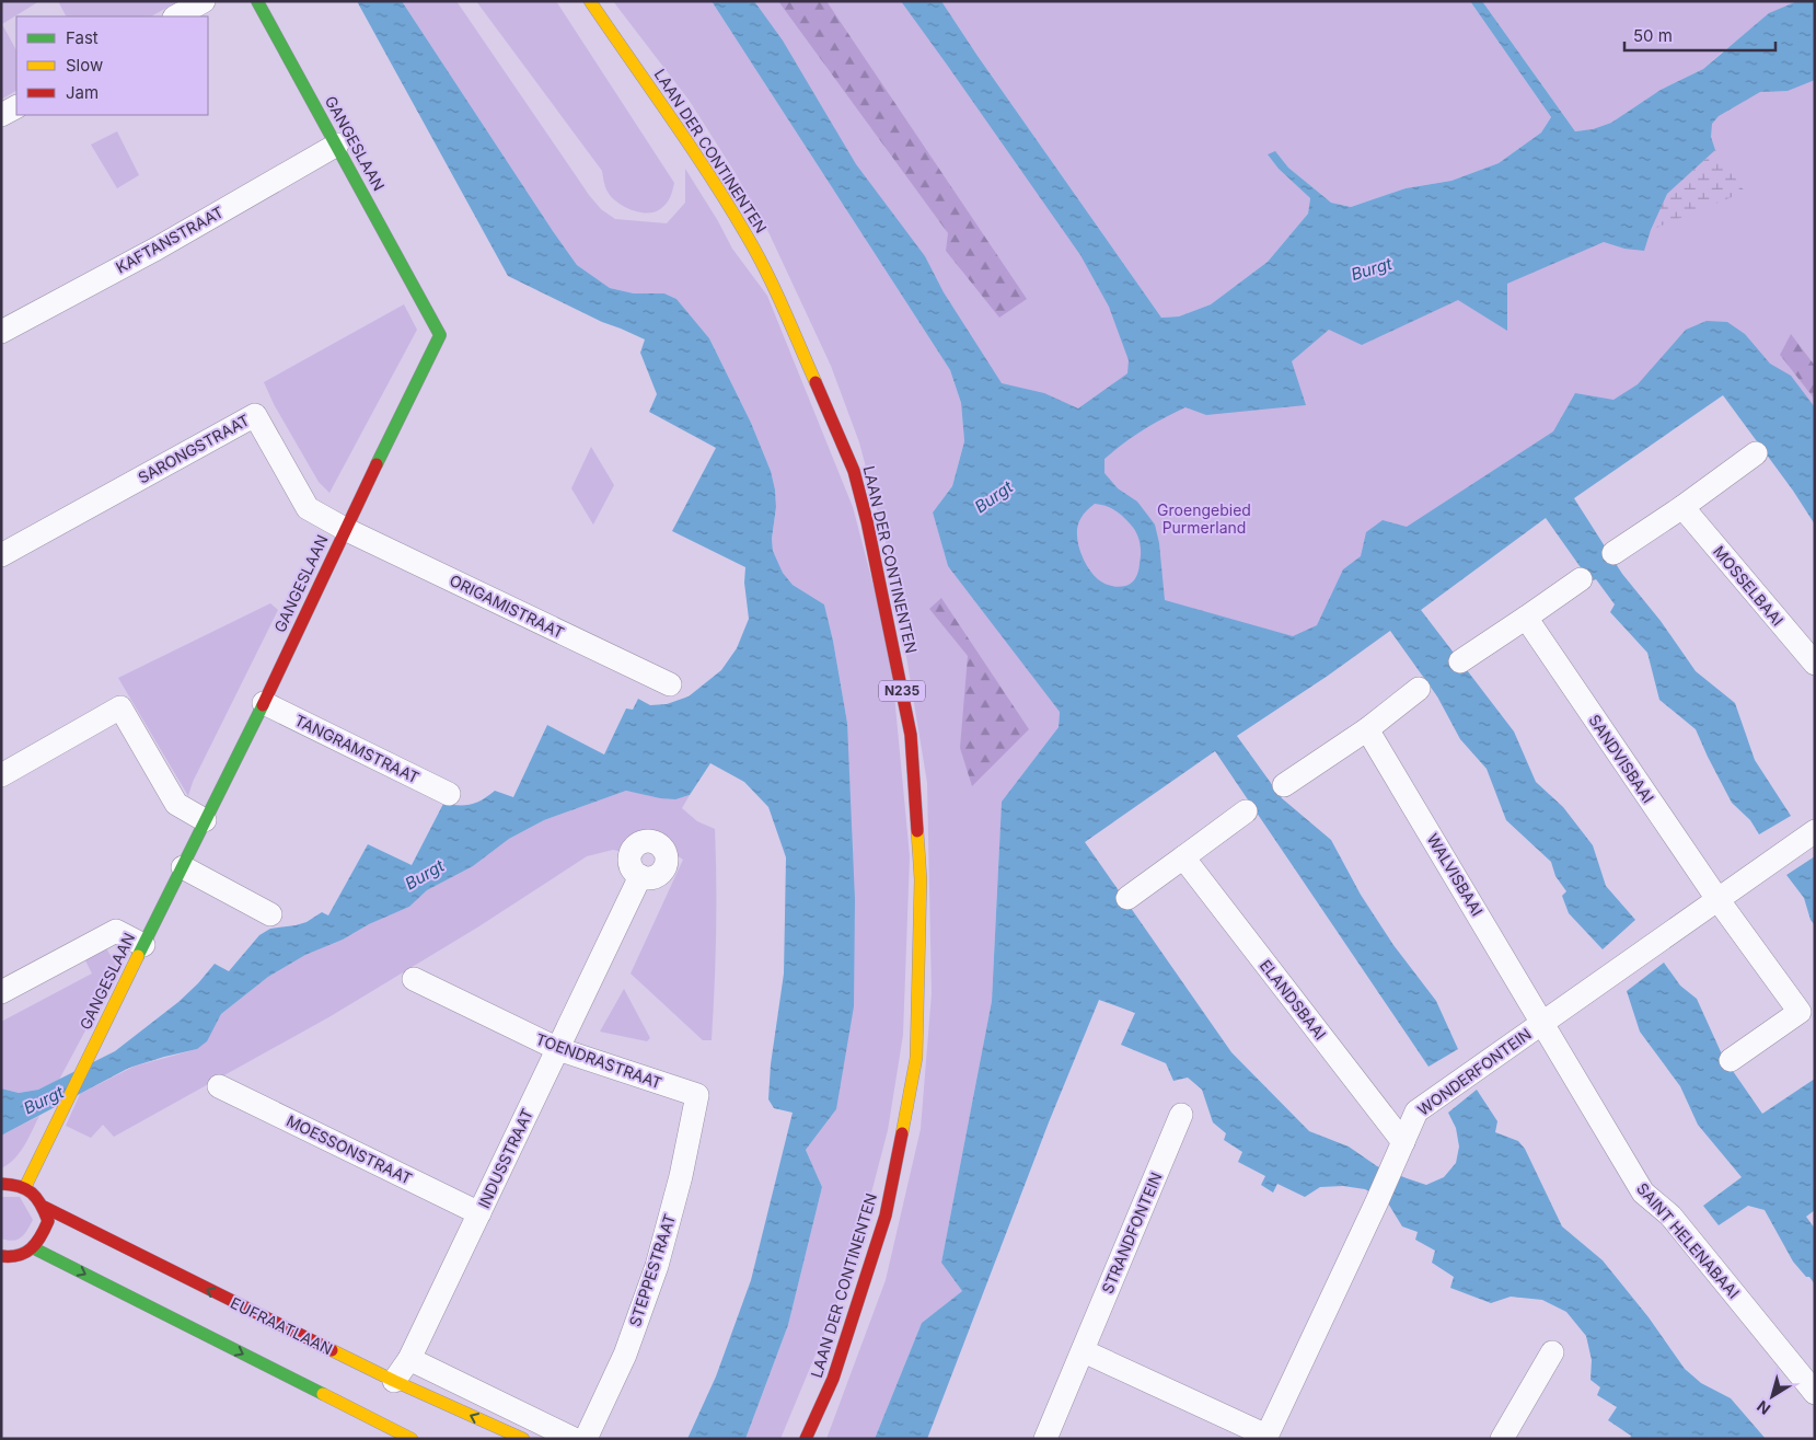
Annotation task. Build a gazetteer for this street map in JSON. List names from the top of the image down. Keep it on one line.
{"streets":{"street":["GANGESLAAN","LAAN DER CONTINENTEN","KAFTANSTRAAT","SARONGSTRAAT","MOSSELBAAI","ORIGAMISTRAAT","N235","TANGRAMSTRAAT","SANDVISBAAI","WALVISBAAI","ELANDSBAAI","TOENDRASTRAAT","WONDERFONTEIN","MOESSONSTRAAT","INDUSSTRAAT","STRANDFONTEIN","SAINT HELENABAAI","STEPPESTRAAT","EUFRAATLAAN"]},"crossings":[["GANGESLAAN","KAFTANSTRAAT"],["GANGESLAAN","SARONGSTRAAT"],["GANGESLAAN","ORIGAMISTRAAT"],["GANGESLAAN","TANGRAMSTRAAT"],["GANGESLAAN","EUFRAATLAAN"],["SARONGSTRAAT","ORIGAMISTRAAT"],["SANDVISBAAI","WONDERFONTEIN"],["WALVISBAAI","WONDERFONTEIN"],["WALVISBAAI","SAINT HELENABAAI"],["ELANDSBAAI","WONDERFONTEIN"],["TOENDRASTRAAT","INDUSSTRAAT"],["TOENDRASTRAAT","STEPPESTRAAT"],["WONDERFONTEIN","SAINT HELENABAAI"],["MOESSONSTRAAT","INDUSSTRAAT"],["INDUSSTRAAT","EUFRAATLAAN"]],"water":["Burgt"],"parks":["Groengebied Purmerland"],"legend":["Fast","Slow","Jam"],"scale_bar":"50 m","north":"bottom left"}
